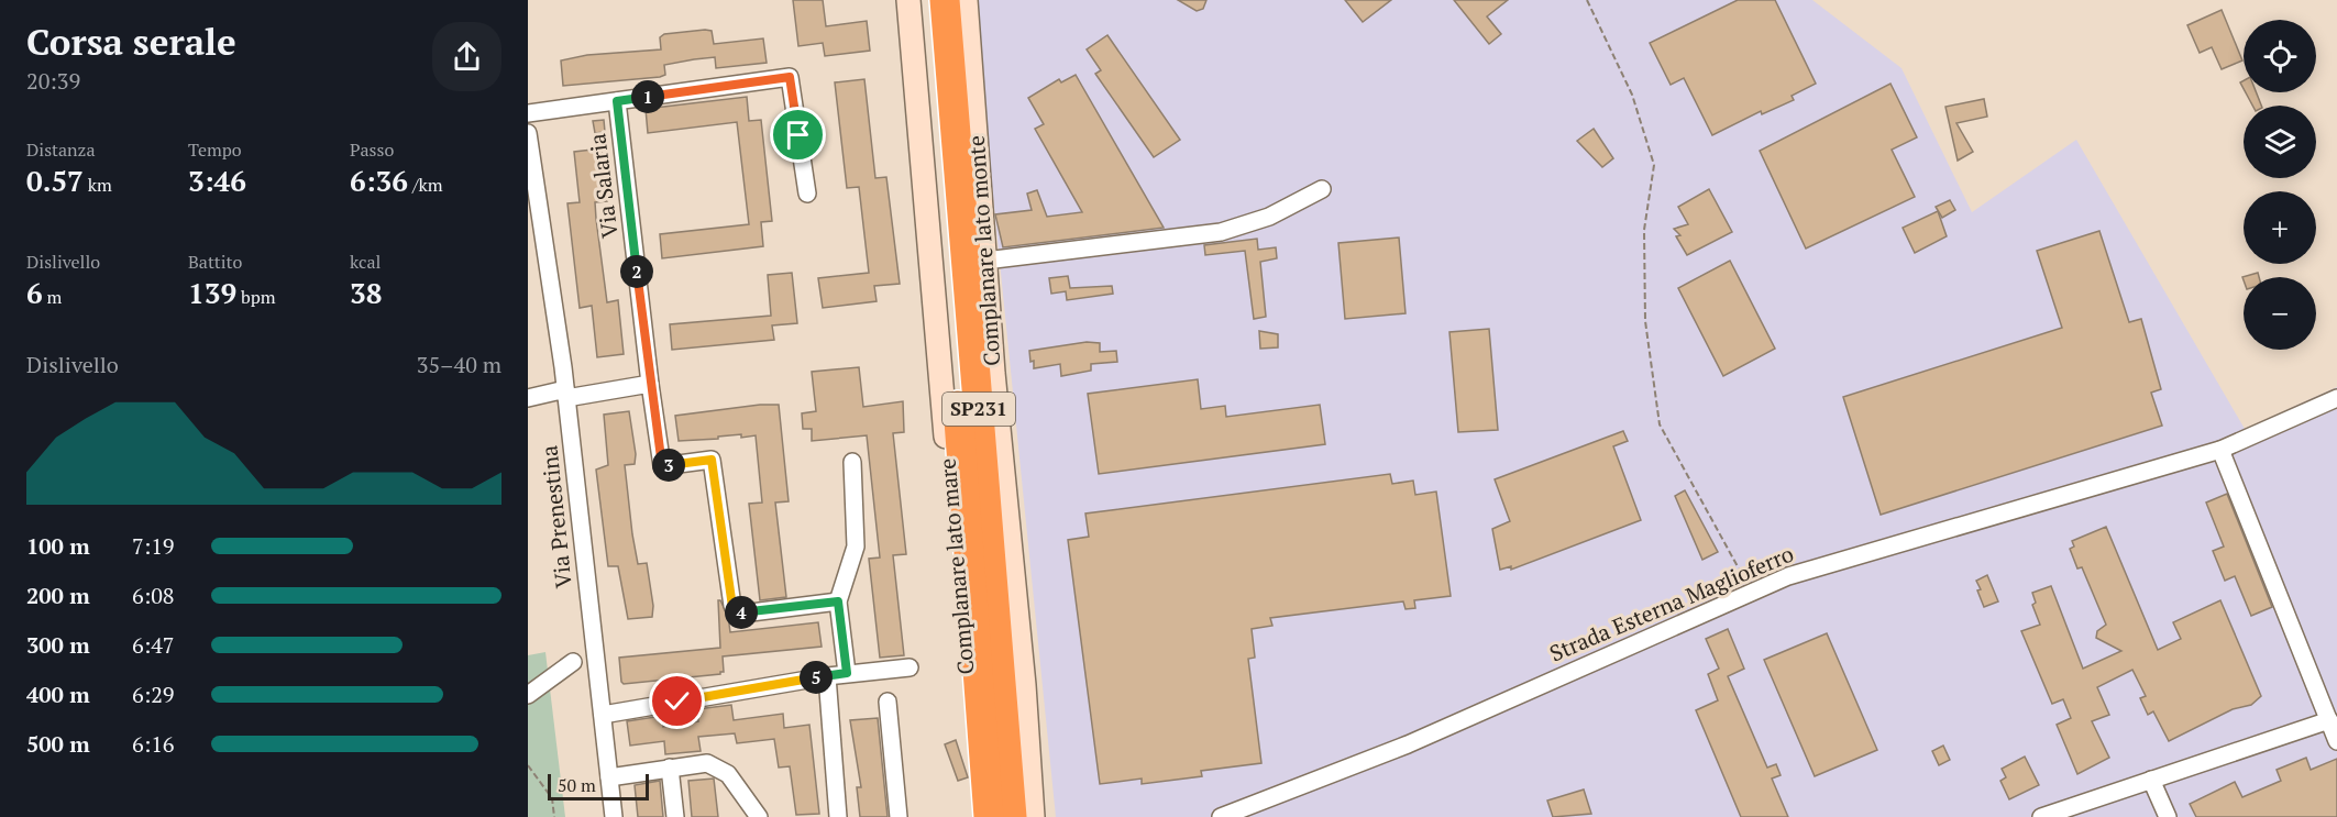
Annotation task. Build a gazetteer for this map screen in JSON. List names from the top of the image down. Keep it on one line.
{"streets":{"highway":["SP231"],"street":["Via Salaria","Complanare lato monte","Via Prenestina","Complanare lato mare","Strada Esterna Maglioferro"]},"crossings":[["Complanare lato monte","SP231"]],"scale_bar":"50 m","page":{"heading":["Corsa serale","20:39"],"map_buttons":["+","−"],"pins":["1","2","3","4","5"],"stats":[["Distanza","0.57 km"],["Tempo","3:46"],["Passo","6:36 /km"],["Dislivello","6 m"],["Battito","139 bpm"],["kcal","38"]],"chart":["Dislivello","35–40 m"],"list":[{"name":"100 m","note":"7:19"},{"name":"200 m","note":"6:08"},{"name":"300 m","note":"6:47"},{"name":"400 m","note":"6:29"},{"name":"500 m","note":"6:16"}],"scale":"50 m"}}
